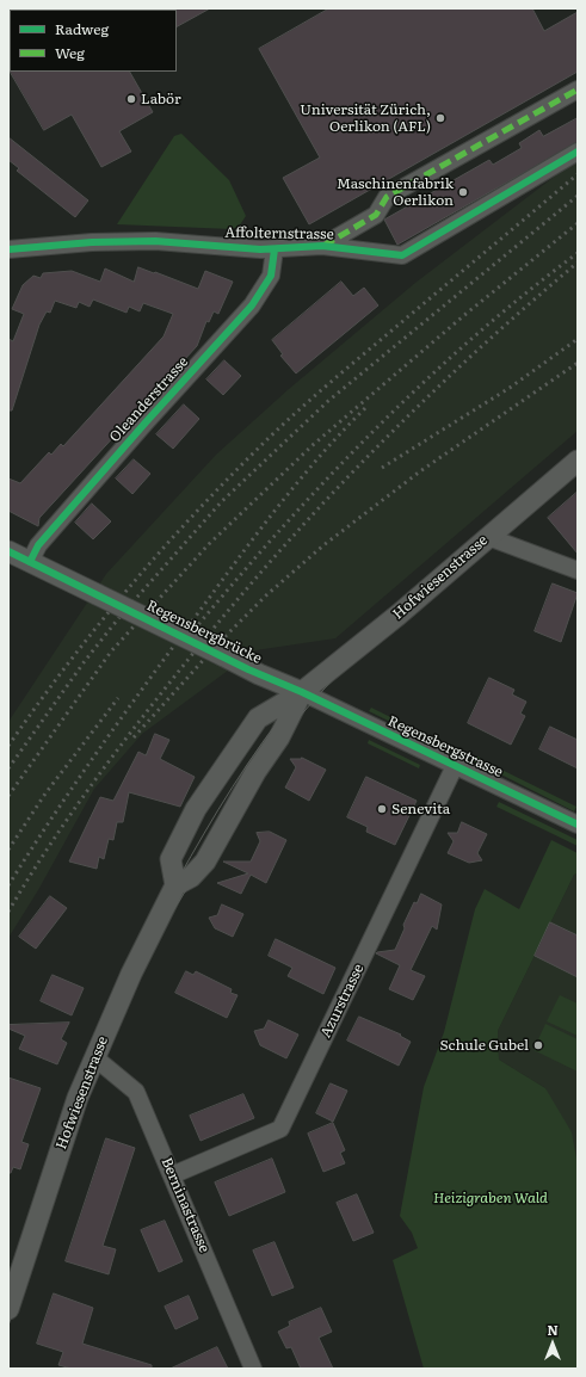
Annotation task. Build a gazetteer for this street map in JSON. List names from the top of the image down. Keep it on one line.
{"streets":{"street":["Affolternstrasse","Oleanderstrasse","Hofwiesenstrasse","Regensbergbrücke","Regensbergstrasse","Azurstrasse","Berninastrasse"]},"crossings":[["Affolternstrasse","Oleanderstrasse"],["Oleanderstrasse","Regensbergbrücke"],["Hofwiesenstrasse","Regensbergbrücke"],["Hofwiesenstrasse","Regensbergstrasse"],["Hofwiesenstrasse","Berninastrasse"],["Regensbergbrücke","Regensbergstrasse"],["Regensbergstrasse","Azurstrasse"],["Azurstrasse","Berninastrasse"]],"parks":["Heizigraben Wald"],"places":["Labör","Universität Zürich, Oerlikon (AFL)","Maschinenfabrik Oerlikon","Senevita","Schule Gubel"],"legend":["Radweg","Weg"],"north":"top"}
